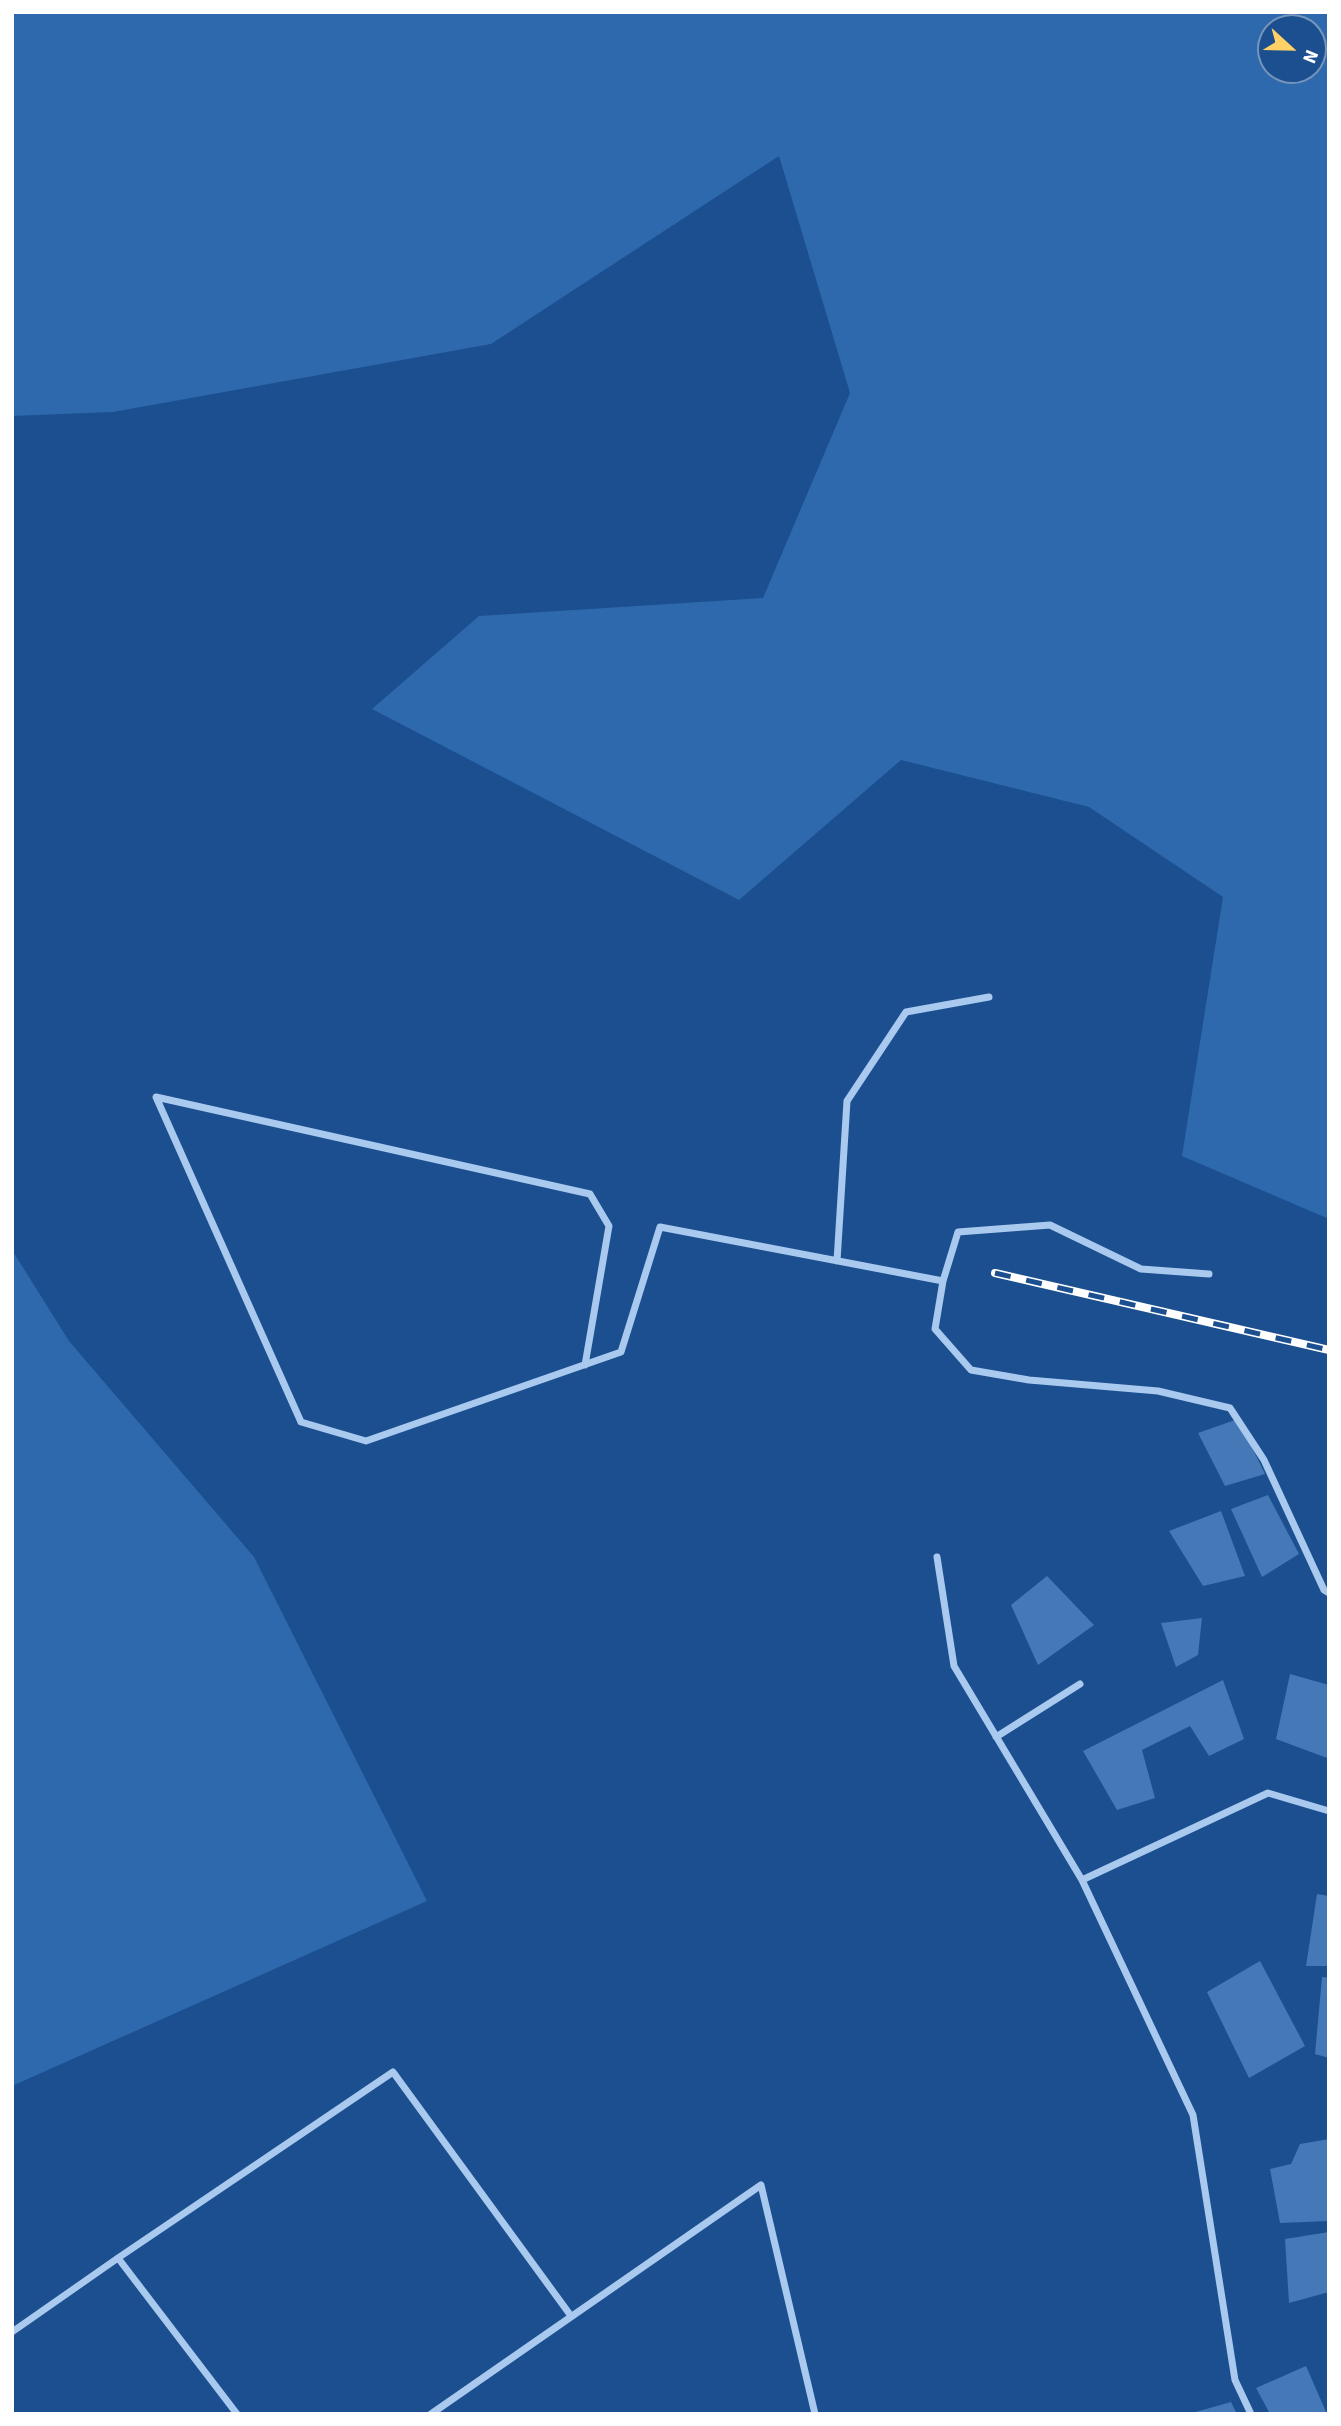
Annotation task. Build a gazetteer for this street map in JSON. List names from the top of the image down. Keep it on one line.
{"north":"right"}
